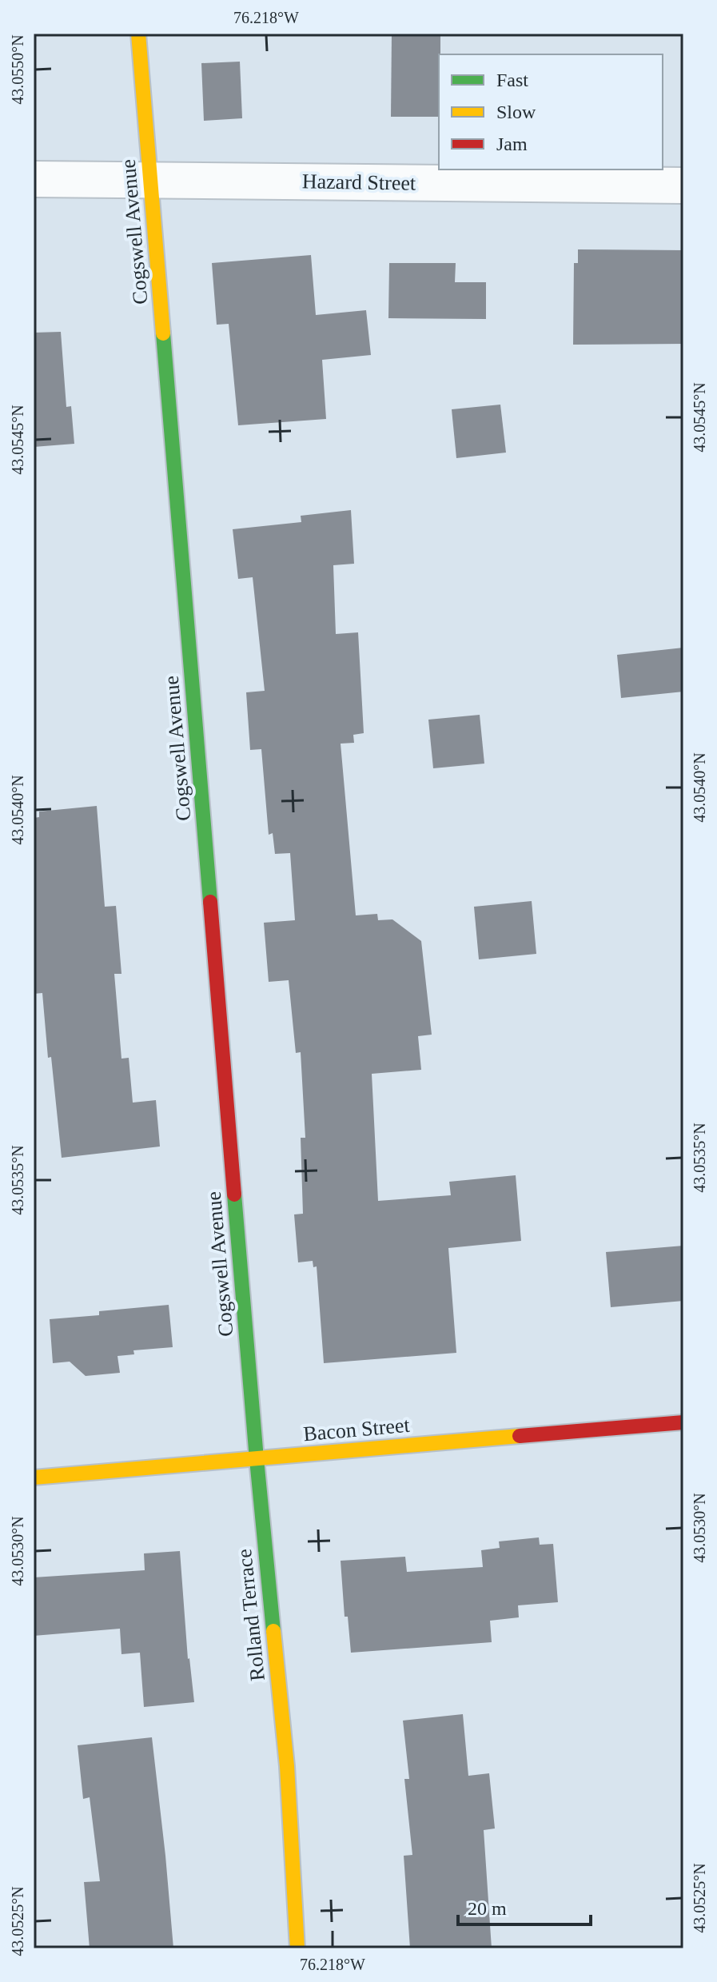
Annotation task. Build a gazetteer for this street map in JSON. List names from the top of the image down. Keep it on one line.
{"streets":{"street":["Hazard Street","Cogswell Avenue","Bacon Street","Rolland Terrace"]},"crossings":[["Hazard Street","Cogswell Avenue"],["Cogswell Avenue","Bacon Street"],["Cogswell Avenue","Rolland Terrace"],["Bacon Street","Rolland Terrace"]],"legend":["Fast","Slow","Jam"],"scale_bar":"20 m","coordinates":["76.218°W","43.0550°N","43.0545°N","43.0540°N","43.0535°N","43.0530°N","43.0525°N"]}
